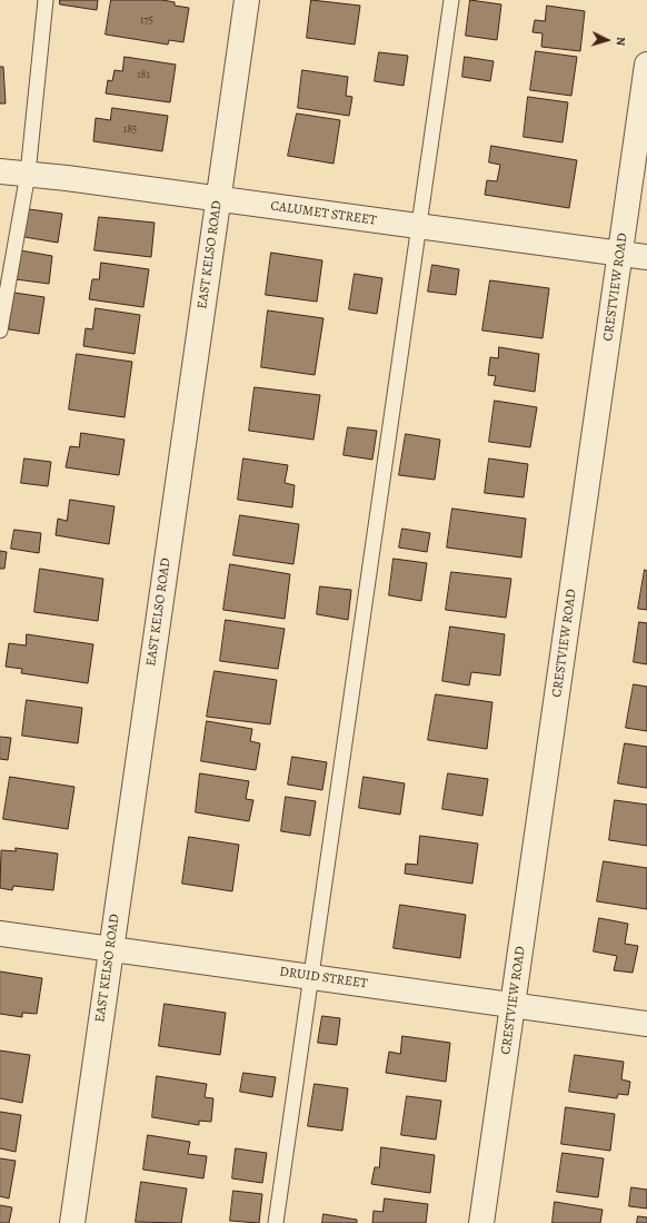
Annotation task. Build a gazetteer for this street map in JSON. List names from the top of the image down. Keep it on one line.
{"streets":{"street":["CALUMET STREET","EAST KELSO ROAD","CRESTVIEW ROAD","DRUID STREET"]},"crossings":[["CALUMET STREET","EAST KELSO ROAD"],["CALUMET STREET","CRESTVIEW ROAD"],["EAST KELSO ROAD","DRUID STREET"],["CRESTVIEW ROAD","DRUID STREET"]],"house_numbers":["175","181","185"],"north":"right"}
